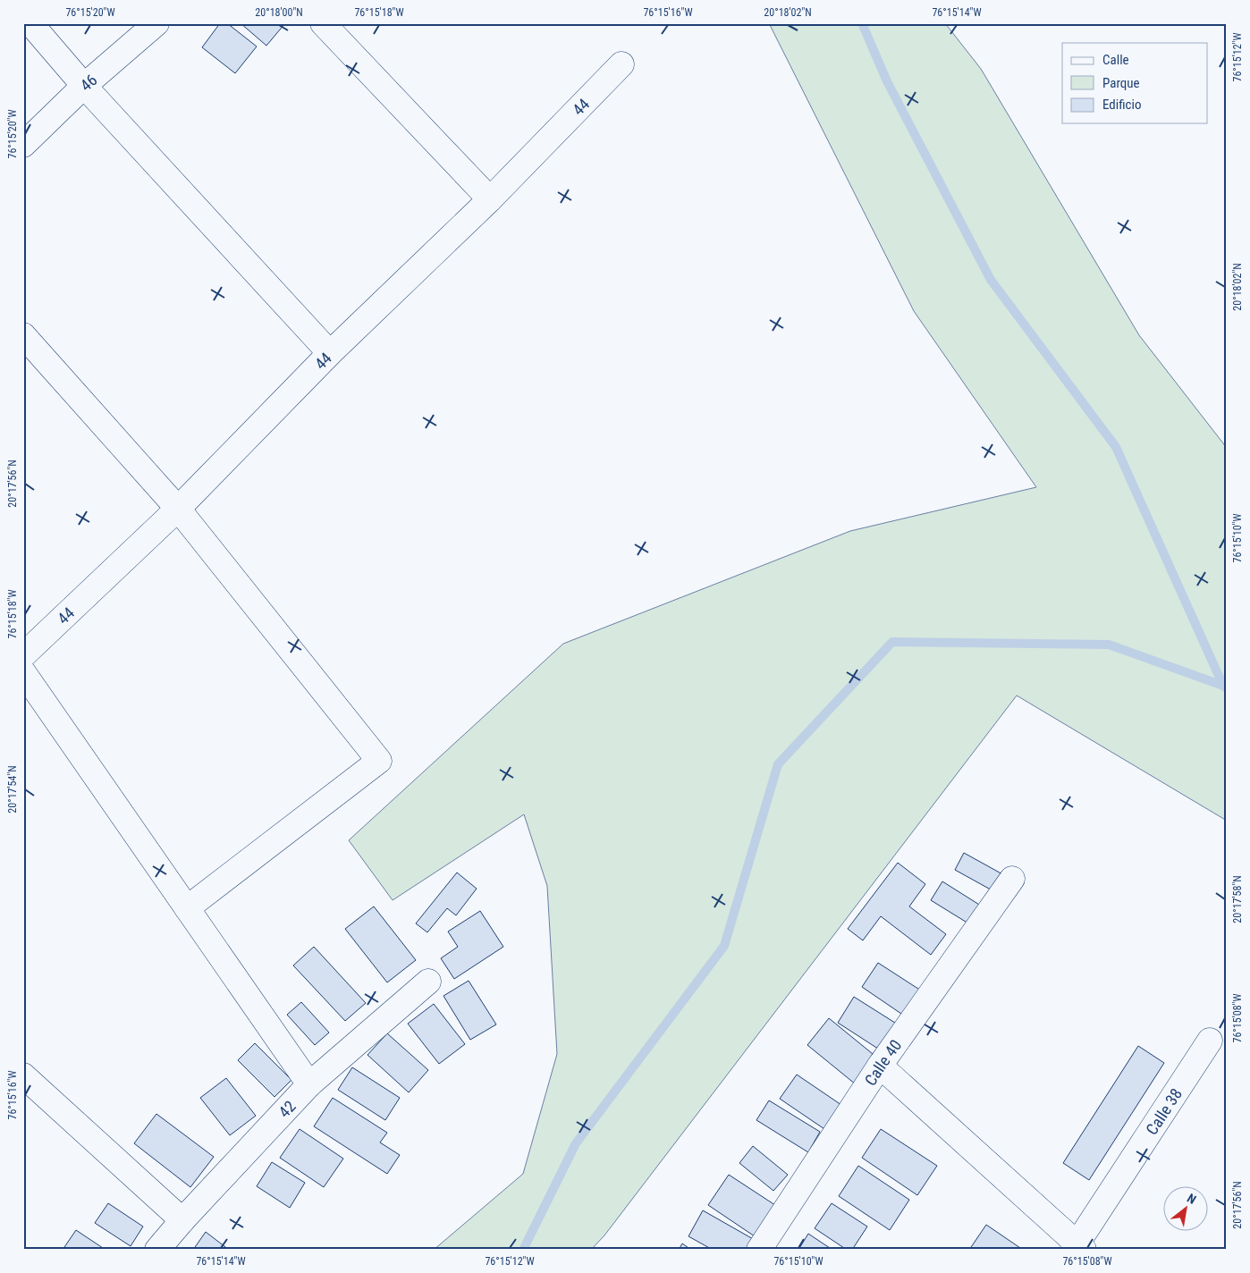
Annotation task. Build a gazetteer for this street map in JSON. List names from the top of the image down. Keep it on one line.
{"streets":{"street":["46","44","Calle 40","42","Calle 38"]},"legend":["Calle","Parque","Edificio"],"north":"top right","coordinates":["76°15'20\"W","20°18'00\"N","76°15'18\"W","76°15'16\"W","20°18'02\"N","76°15'14\"W","76°15'12\"W","20°17'56\"N","76°15'10\"W","20°17'54\"N","20°17'58\"N","76°15'08\"W"]}
